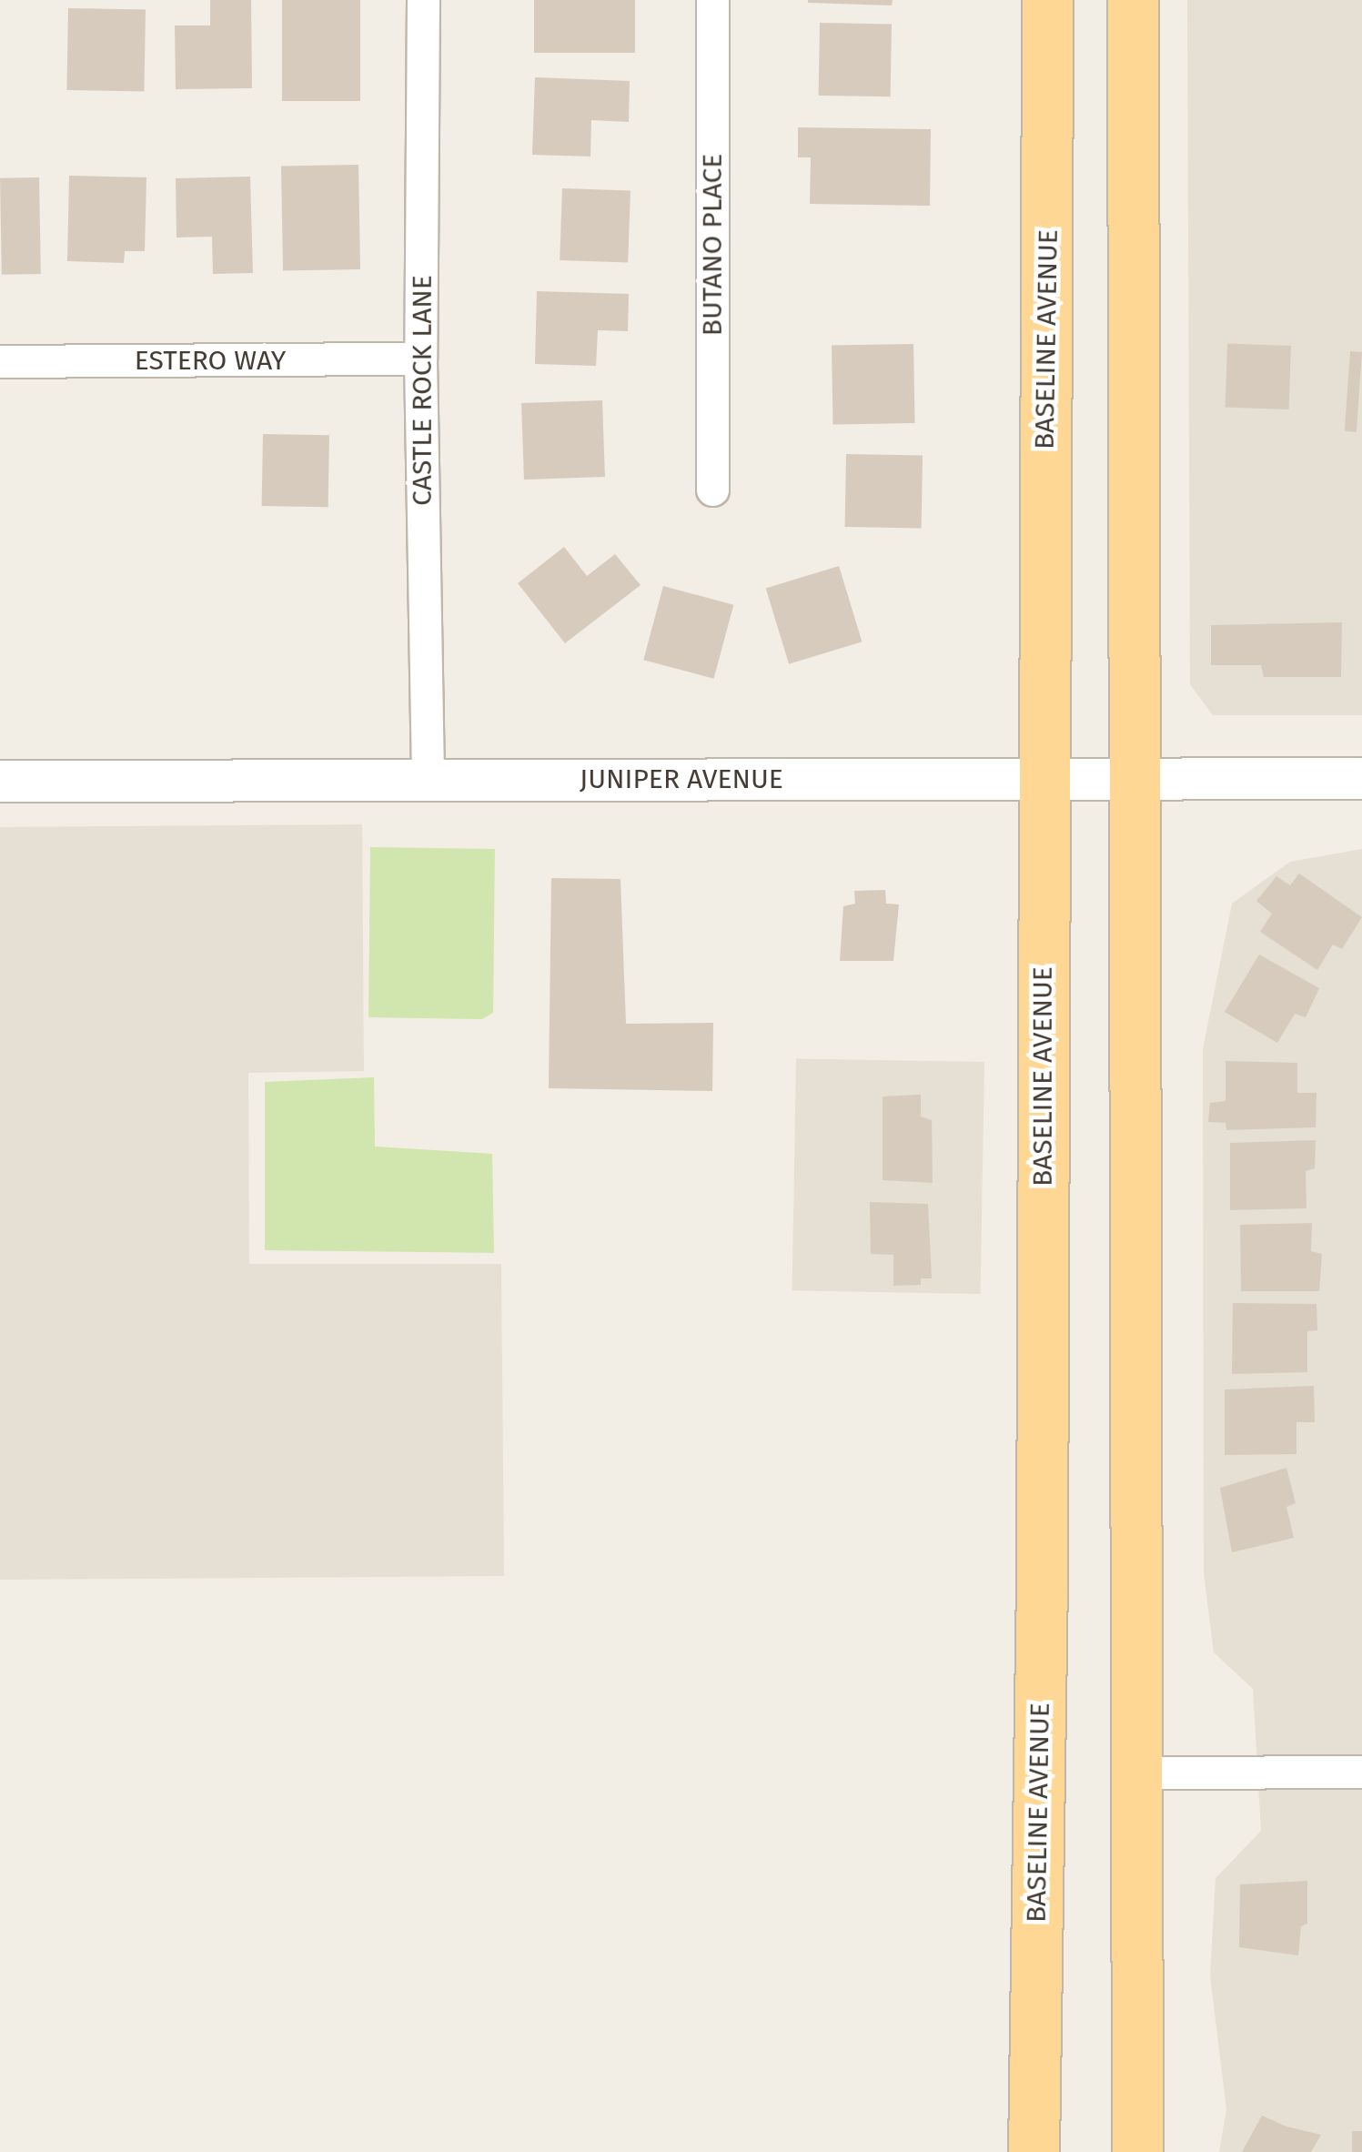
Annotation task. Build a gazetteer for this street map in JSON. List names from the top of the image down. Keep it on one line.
{"streets":{"main road":["BASELINE AVENUE"],"street":["BUTANO PLACE","ESTERO WAY","CASTLE ROCK LANE","JUNIPER AVENUE"]},"crossings":[["BASELINE AVENUE","JUNIPER AVENUE"],["ESTERO WAY","CASTLE ROCK LANE"],["CASTLE ROCK LANE","JUNIPER AVENUE"]]}
